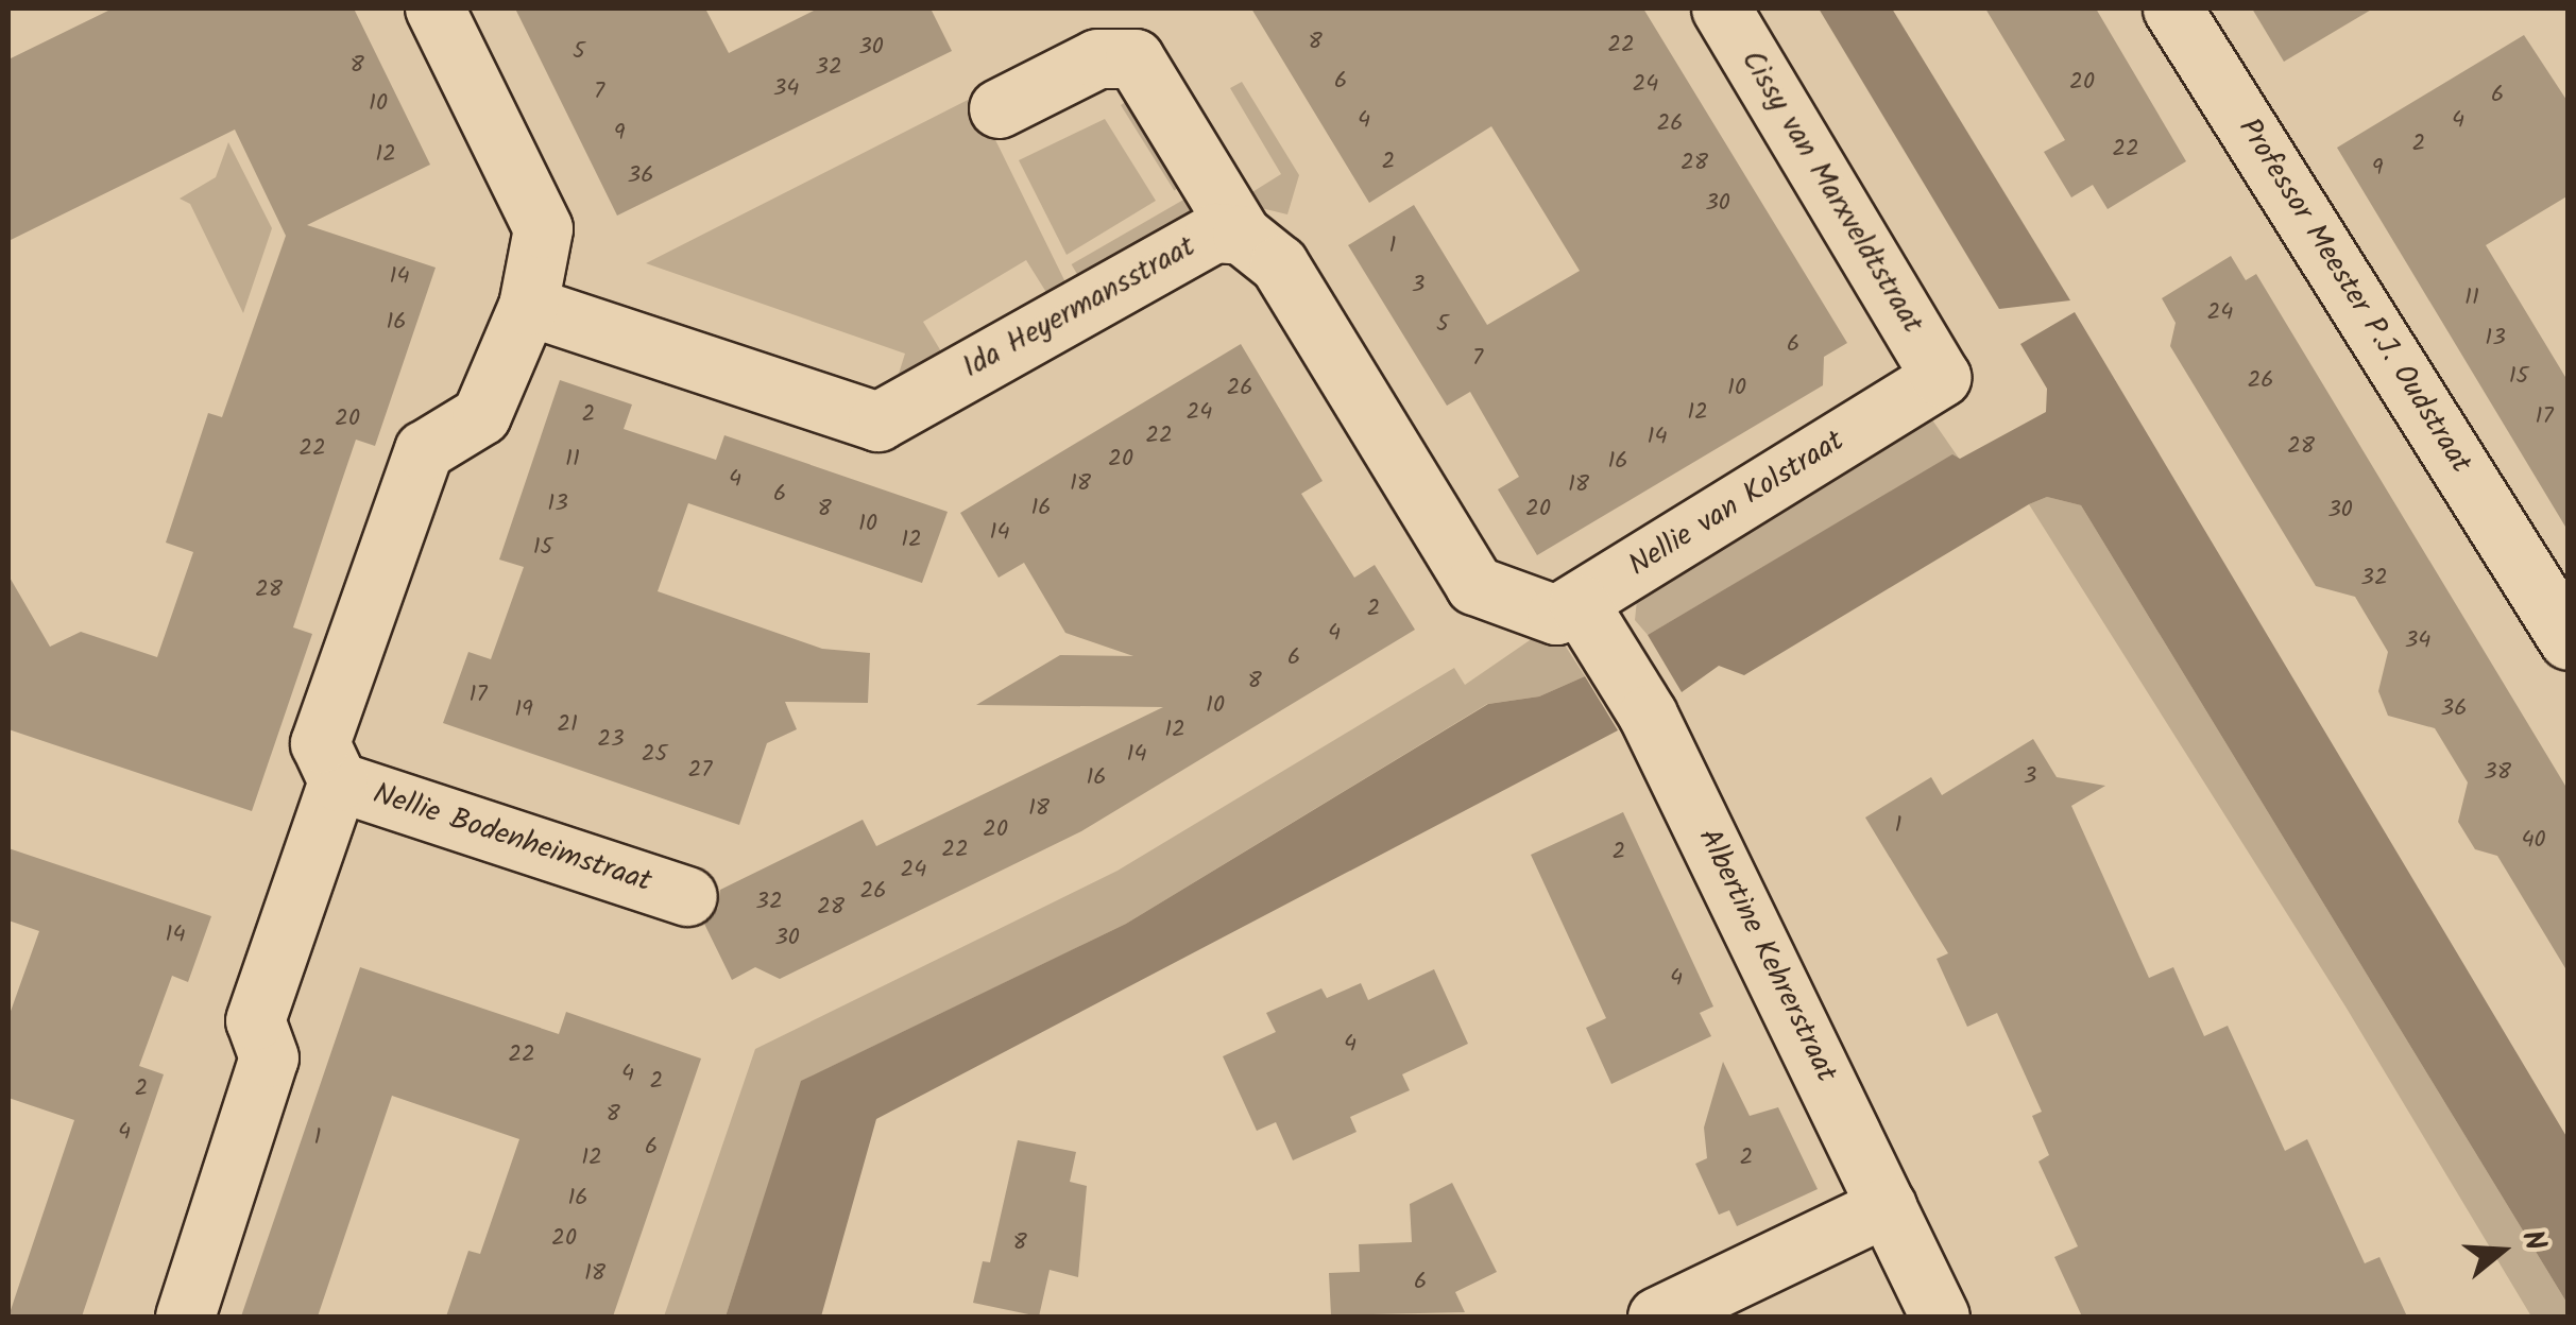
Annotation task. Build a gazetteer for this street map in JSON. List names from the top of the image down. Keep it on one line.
{"streets":{"street":["Cissy van Marxveldtstraat","Professor Meester P.J. Oudstraat","Ida Heyermansstraat","Nellie van Kolstraat","Nellie Bodenheimstraat","Albertine Kehrerstraat"]},"crossings":[["Cissy van Marxveldtstraat","Nellie van Kolstraat"],["Ida Heyermansstraat","Nellie Bodenheimstraat"],["Nellie van Kolstraat","Albertine Kehrerstraat"]],"house_numbers":["8","22","30","5","8","32","6","20","24","34","7","6","10","4","4","26","9","2","22","12","2","28","9","36","30","1","14","3","11","24","16","5","13","6","7","15","26","26","10","24","12","2","17","20","22","14","28","22","11","20","16","4","18","18","6","13","16","8","20","30","10","14","12","15","32","28","2","4","34","6","8","17","10","36","19","21","12","23","25","14","27","38","3","16","18","1","20","40","22","2","24","26","32","28","14","30","4","4","22","4","2","2","8","4","1","6","12","2","16","20","8","18","6"],"north":"right"}
